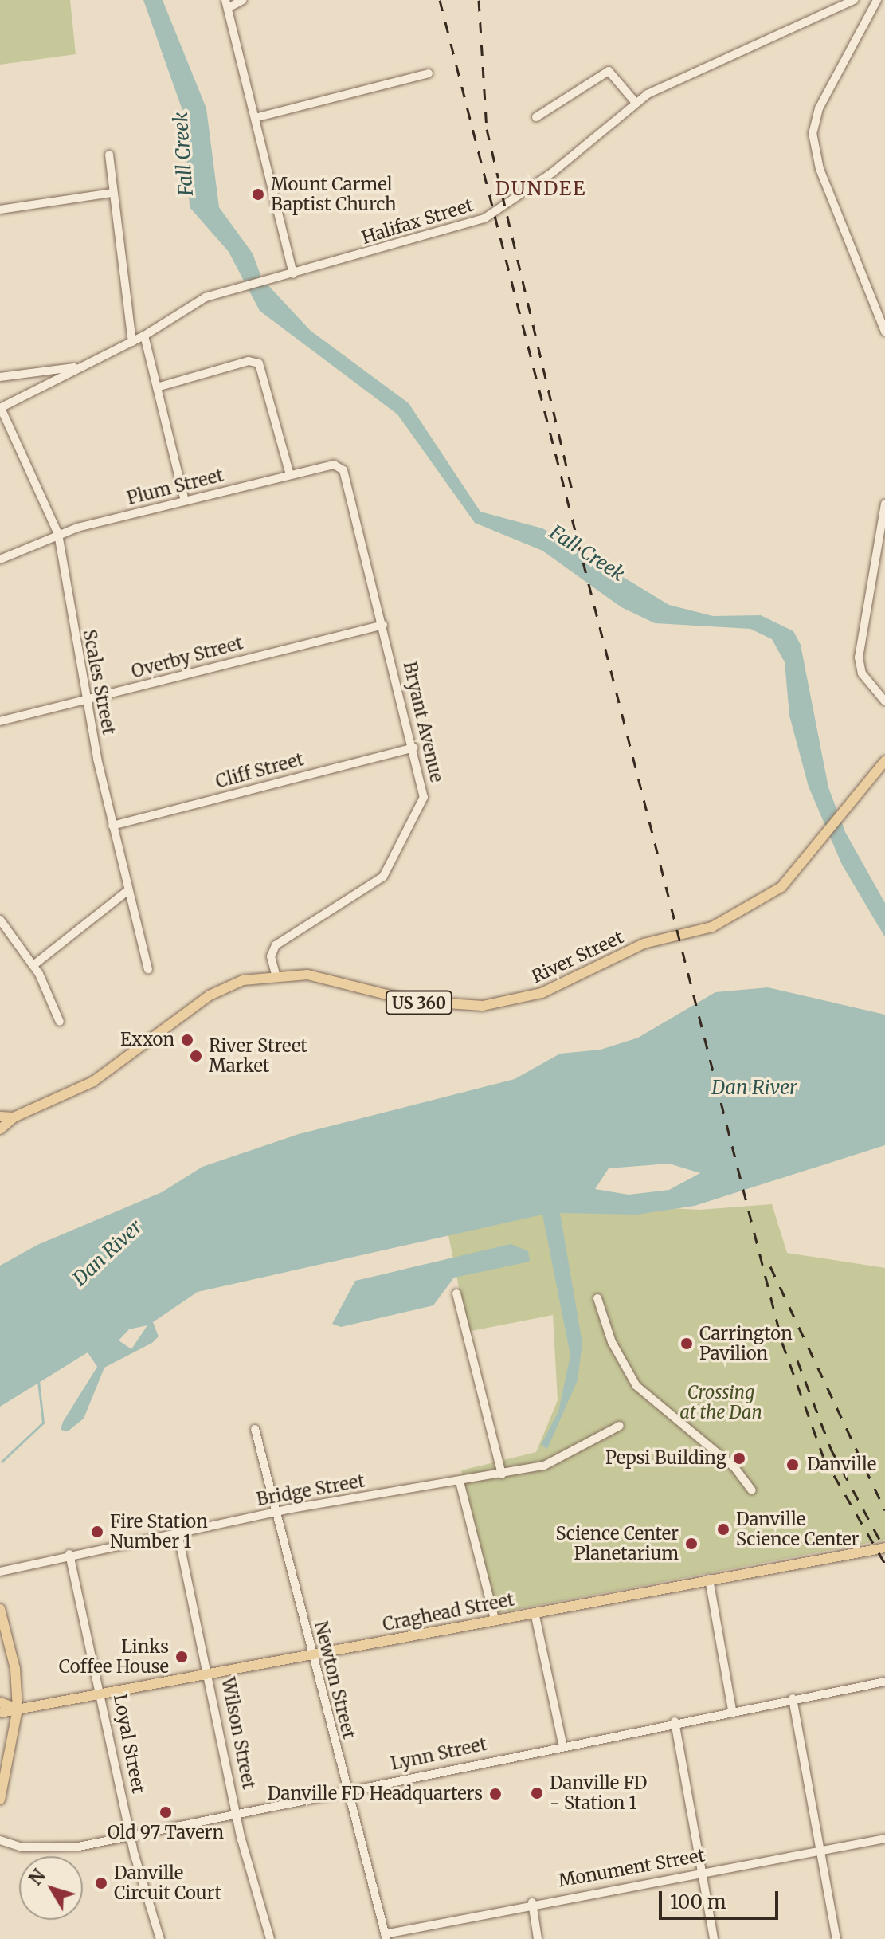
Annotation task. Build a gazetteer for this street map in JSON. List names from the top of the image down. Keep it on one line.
{"streets":{"main road":["River Street","US 360","Craghead Street"],"street":["Halifax Street","Plum Street","Overby Street","Scales Street","Bryant Avenue","Cliff Street","Bridge Street","Newton Street","Wilson Street","Loyal Street","Lynn Street","Monument Street"]},"crossings":[["Halifax Street","Scales Street"],["Plum Street","Scales Street"],["Plum Street","Bryant Avenue"],["Overby Street","Scales Street"],["Overby Street","Bryant Avenue"],["Scales Street","Cliff Street"],["Bryant Avenue","Cliff Street"],["Bryant Avenue","River Street"],["Bridge Street","Newton Street"],["Bridge Street","Wilson Street"],["Bridge Street","Loyal Street"],["Craghead Street","Newton Street"],["Craghead Street","Wilson Street"],["Craghead Street","Loyal Street"],["Newton Street","Lynn Street"],["Newton Street","Monument Street"],["Wilson Street","Lynn Street"],["Loyal Street","Lynn Street"]],"districts":["DUNDEE"],"water":["Fall Creek","Dan River"],"parks":["Crossing at the Dan"],"places":["Mount Carmel Baptist Church","Exxon","River Street Market","Carrington Pavilion","Pepsi Building","Danville","Danville Science Center","Fire Station Number 1","Science Center Planetarium","Links Coffee House","Danville FD - Station 1","Danville FD Headquarters","Old 97 Tavern","Danville Circuit Court"],"scale_bar":"100 m","north":"top left"}
